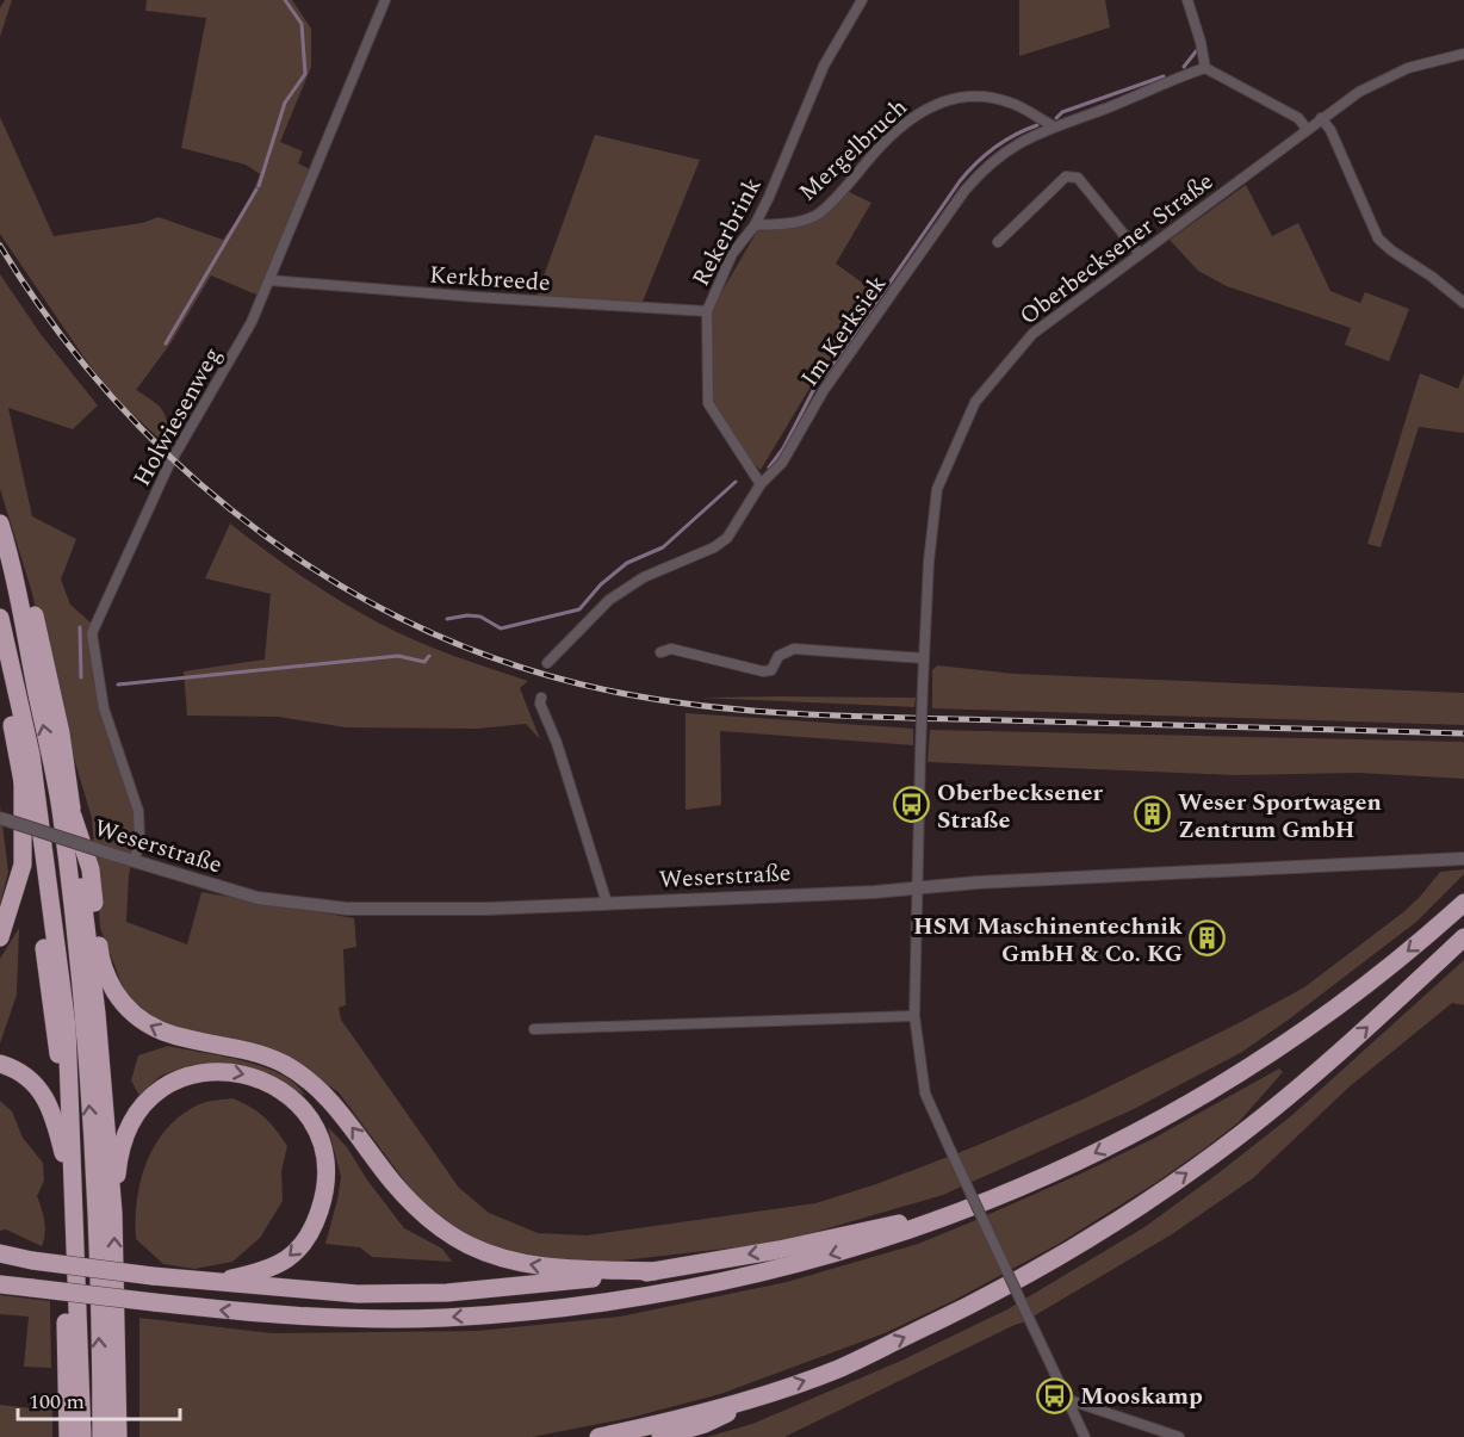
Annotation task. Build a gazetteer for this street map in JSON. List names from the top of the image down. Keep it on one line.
{"streets":{"street":["Mergelbruch","Rekerbrink","Oberbecksener Straße","Kerkbreede","Im Kerksiek","Holwiesenweg","Weserstraße"]},"crossings":[["Mergelbruch","Rekerbrink"],["Mergelbruch","Im Kerksiek"],["Rekerbrink","Kerkbreede"],["Rekerbrink","Im Kerksiek"],["Oberbecksener Straße","Weserstraße"],["Kerkbreede","Holwiesenweg"],["Holwiesenweg","Weserstraße"]],"places":{"bus stop":["Oberbecksener Straße","Mooskamp"],"building":["Weser Sportwagen Zentrum GmbH","HSM Maschinentechnik GmbH & Co. KG"]},"scale_bar":"100 m"}
